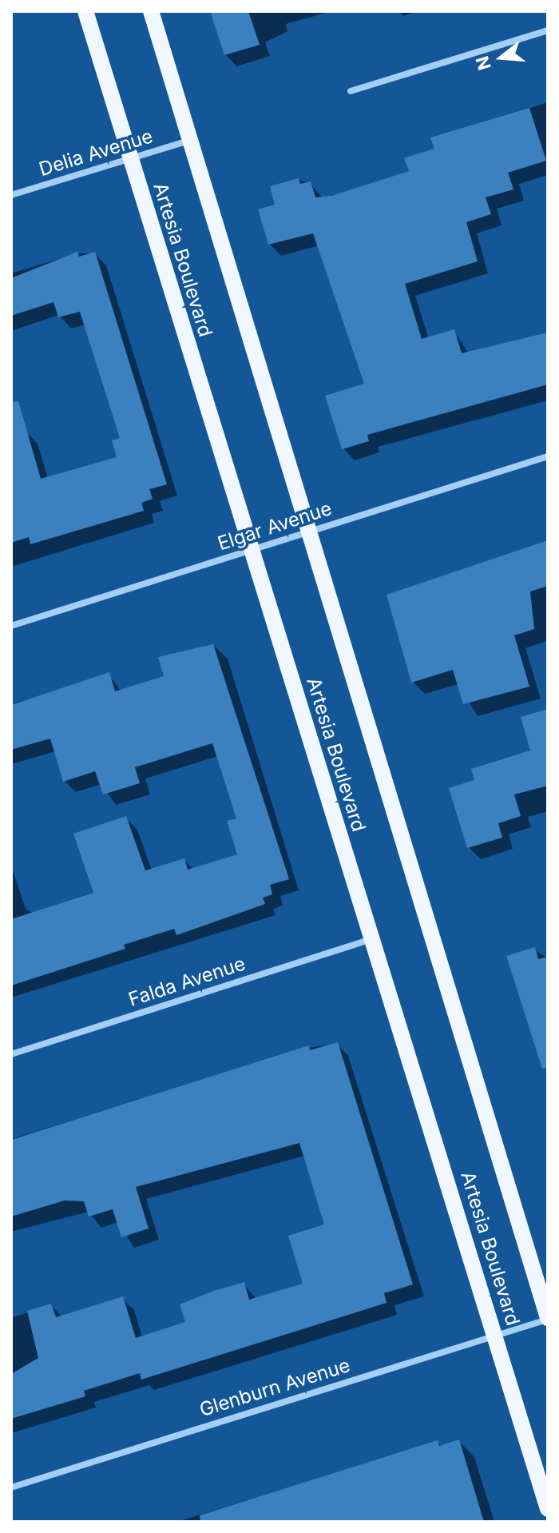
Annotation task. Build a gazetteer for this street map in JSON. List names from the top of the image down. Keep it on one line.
{"streets":{"main road":["Artesia Boulevard"],"street":["Delia Avenue","Elgar Avenue","Falda Avenue","Glenburn Avenue"]},"crossings":[["Delia Avenue","Artesia Boulevard"],["Artesia Boulevard","Elgar Avenue"],["Artesia Boulevard","Falda Avenue"],["Artesia Boulevard","Glenburn Avenue"]],"north":"left"}
